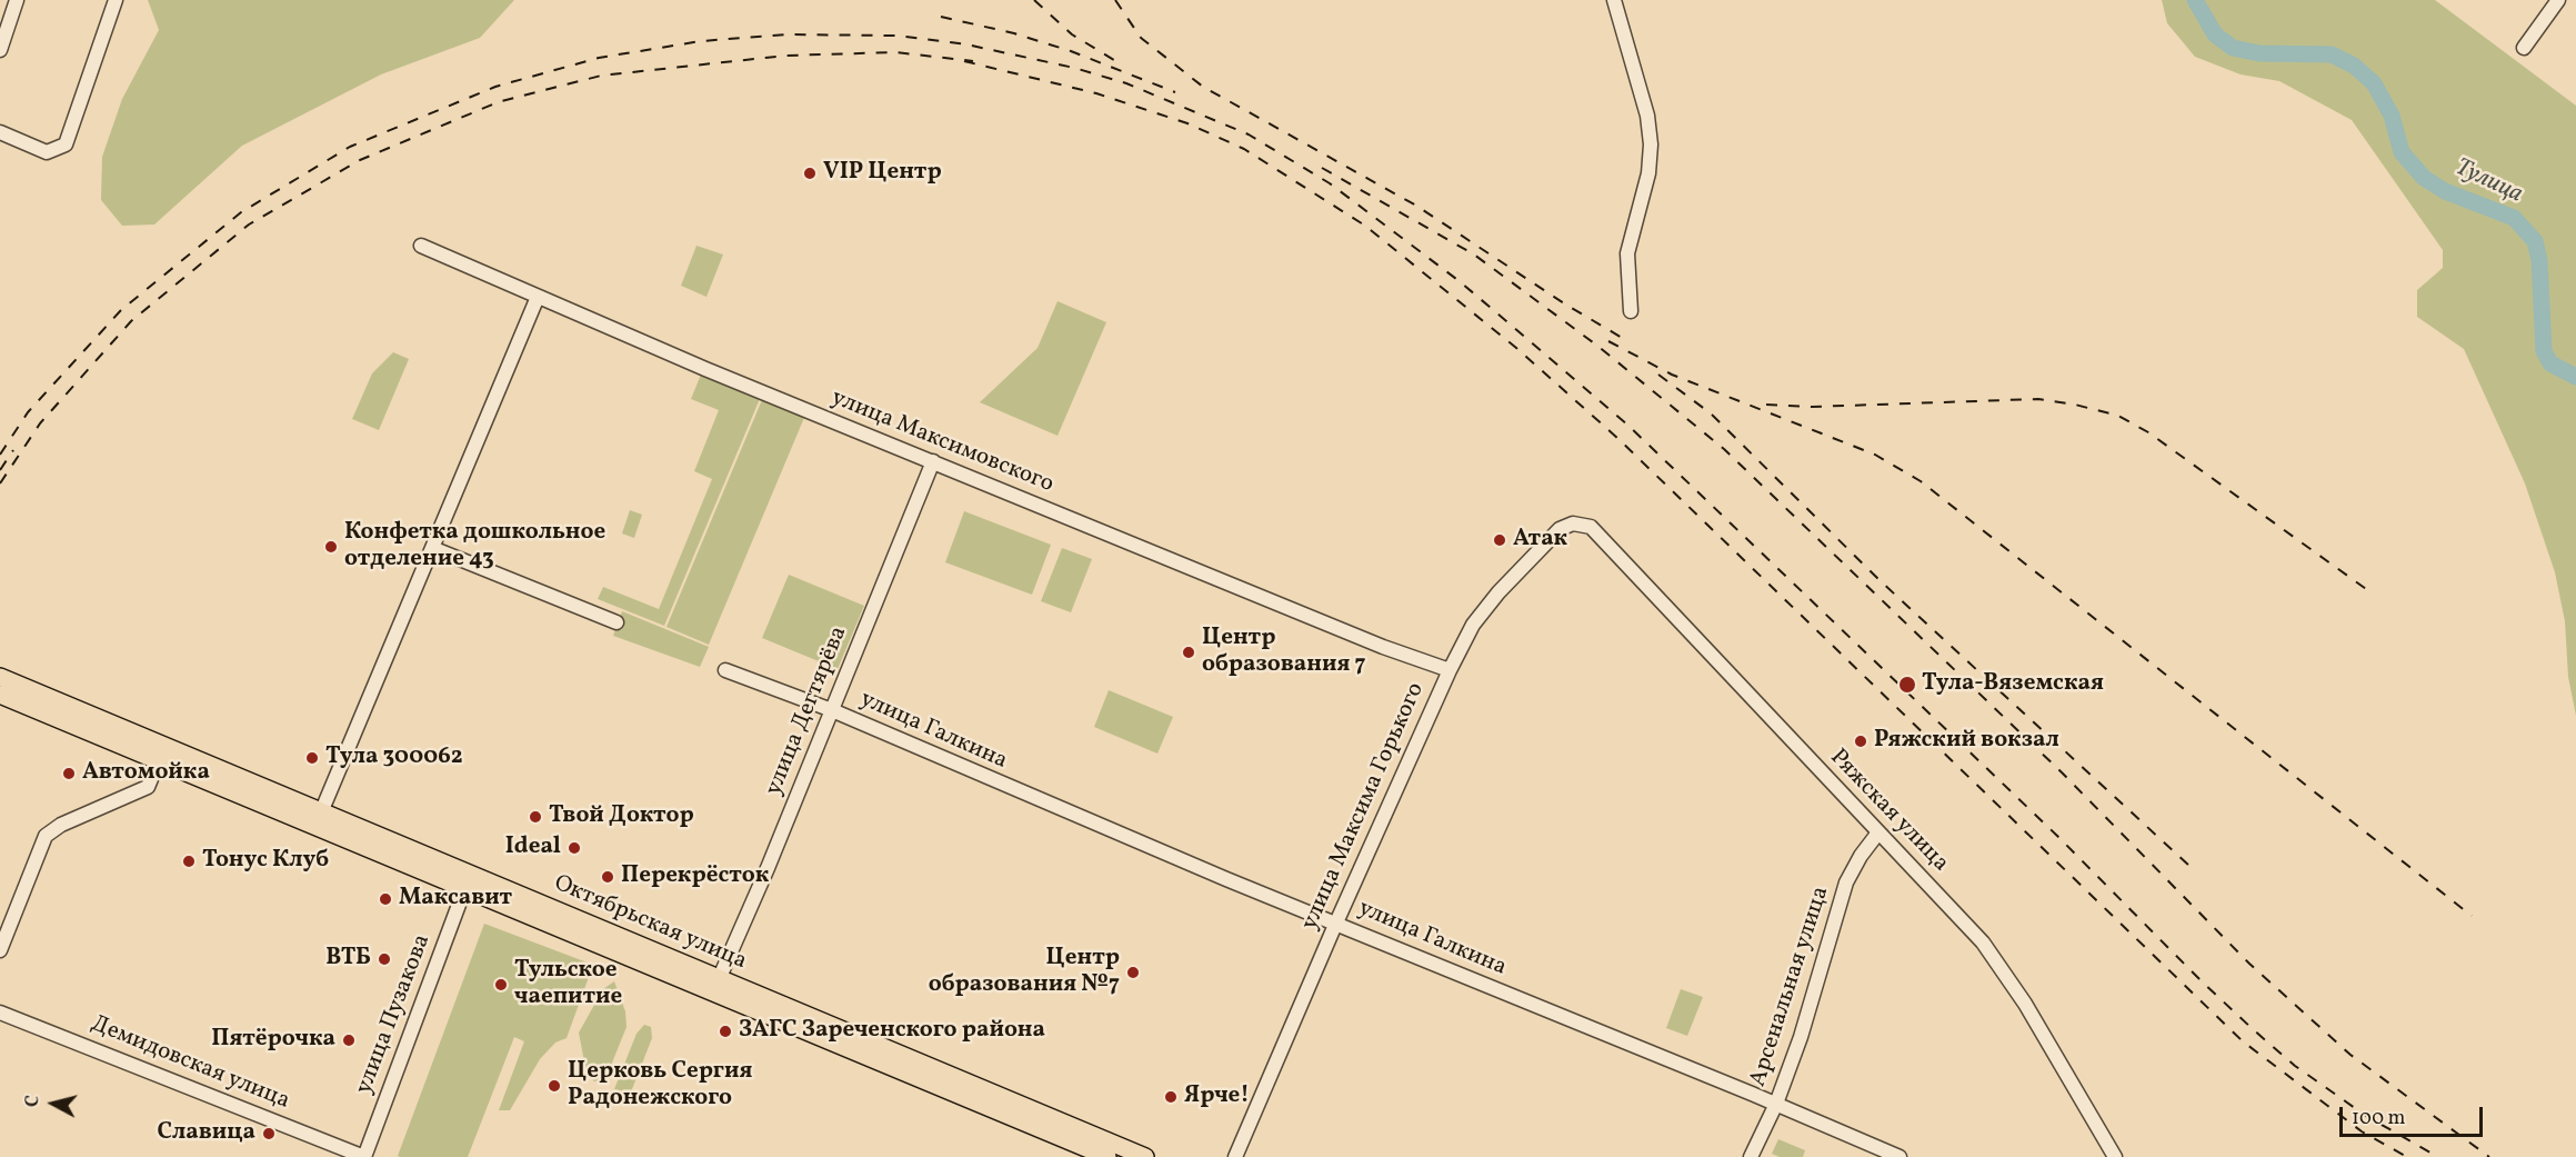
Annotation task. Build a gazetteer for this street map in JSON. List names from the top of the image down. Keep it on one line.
{"streets":{"main road":["Октябрьская улица"],"street":["улица Максимовского","улица Дегтярёва","улица Галкина","улица Максима Горького","Ряжская улица","Арсенальная улица","улица Пузакова","Демидовская улица"]},"crossings":[["улица Максимовского","улица Дегтярёва"],["улица Максимовского","улица Максима Горького"],["улица Дегтярёва","улица Галкина"],["улица Дегтярёва","Октябрьская улица"],["улица Галкина","улица Максима Горького"],["улица Галкина","Арсенальная улица"],["улица Максима Горького","Ряжская улица"],["Ряжская улица","Арсенальная улица"],["Октябрьская улица","улица Пузакова"],["улица Пузакова","Демидовская улица"]],"water":["Тулица"],"places":["VIP Центр","Атак","Конфетка дошкольное отделение 43","Центр образования 7","Тула-Вяземская","Ряжский вокзал","Тула 300062","Автомойка","Твой Доктор","Ideal","Тонус Клуб","Перекрёсток","Максавит","ВТБ","Центр образования №7","Тульское чаепитие","ЗАГС Зареченского района","Пятёрочка","Церковь Сергия Радонежского","Ярче!","Славица"],"scale_bar":"100 m","north":"left"}
